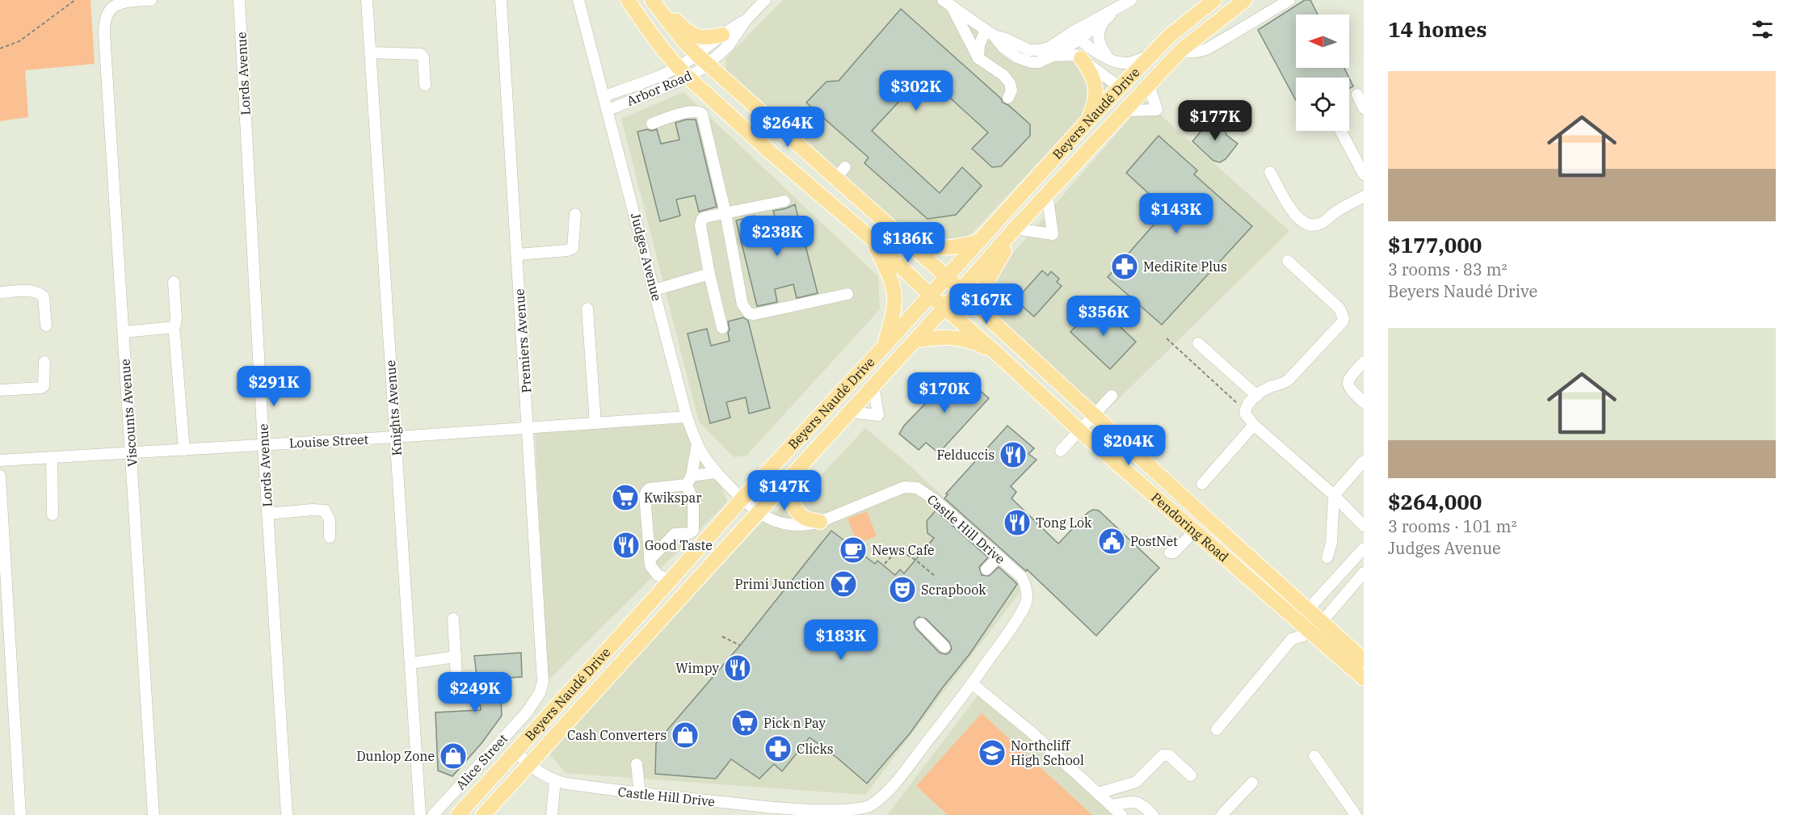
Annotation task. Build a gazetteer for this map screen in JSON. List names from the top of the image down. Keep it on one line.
{"streets":{"main road":["Beyers Naudé Drive","Pendoring Road"],"street":["Lords Avenue","Arbor Road","Judges Avenue","Premiers Avenue","Knights Avenue","Viscounts Avenue","Louise Street","Castle Hill Drive","Alice Street"]},"crossings":[["Lords Avenue","Louise Street"],["Arbor Road","Judges Avenue"],["Beyers Naudé Drive","Judges Avenue"],["Beyers Naudé Drive","Pendoring Road"],["Beyers Naudé Drive","Castle Hill Drive"],["Judges Avenue","Louise Street"],["Judges Avenue","Castle Hill Drive"],["Premiers Avenue","Louise Street"],["Premiers Avenue","Alice Street"],["Knights Avenue","Louise Street"],["Viscounts Avenue","Louise Street"]],"places":{"pharmacy":["MediRite Plus","Clicks"],"restaurant":["Felduccis","Tong Lok","Good Taste","Wimpy"],"supermarket":["Kwikspar","Pick n Pay"],"public building":["PostNet"],"cafe":["News Cafe"],"bar":["Primi Junction"],"theatre":["Scrapbook"],"shop":["Cash Converters","Dunlop Zone"],"school or university":["Northcliff High School"]},"north":"left","page":{"heading":"14 homes","list":[{"name":"$177,000","note":"3 rooms · 83 m² · Beyers Naudé Drive"},{"name":"$264,000","note":"3 rooms · 101 m² · Judges Avenue"}],"price":["$302K","$177K","$264K","$143K","$238K","$186K","$167K","$356K","$291K","$170K","$204K","$147K","$183K","$249K"]}}
